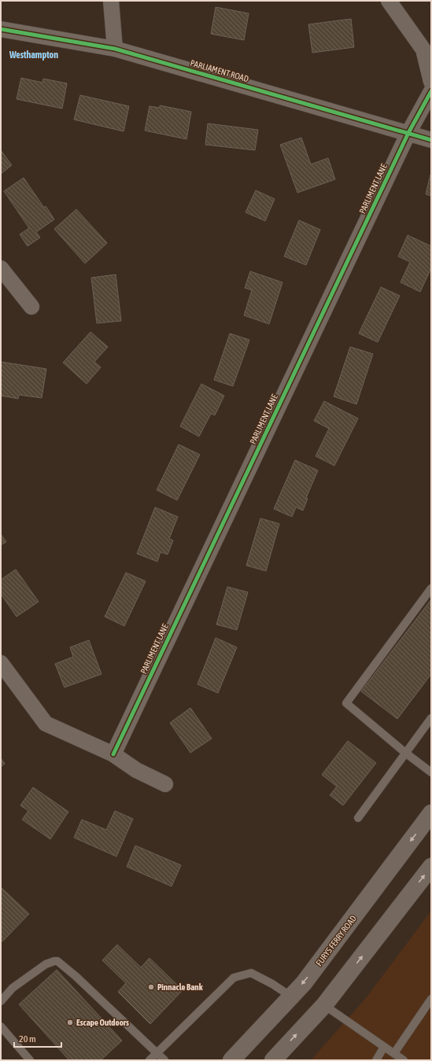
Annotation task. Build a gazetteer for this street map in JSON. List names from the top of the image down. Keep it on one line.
{"streets":{"main road":["FURYS FERRY ROAD"],"street":["PARLIAMENT ROAD","PARLIMENT LANE"]},"crossings":[["PARLIAMENT ROAD","PARLIMENT LANE"]],"districts":["Westhampton"],"places":["Pinnacle Bank","Escape Outdoors"],"scale_bar":"20 m"}
